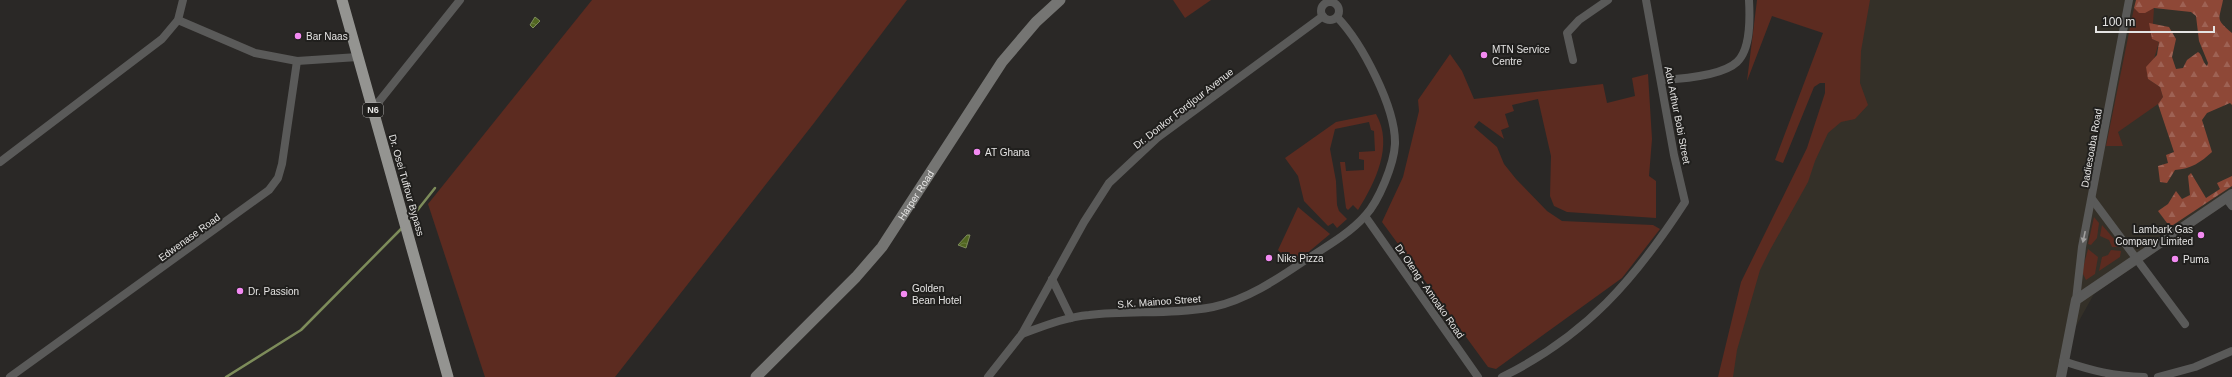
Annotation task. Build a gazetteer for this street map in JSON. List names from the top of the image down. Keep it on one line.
{"streets":{"highway":["N6","Dr. Osei Tuffour Bypass"],"main road":["Harper Road"],"street":["Dr. Donkor Fordjour Avenue","Adu Arthur Bobi Street","Dadiesoaba Road","Edwenase Road","Dr Oteng - Amoako Road","S.K. Mainoo Street"]},"crossings":[["Dr. Donkor Fordjour Avenue","S.K. Mainoo Street"],["Dr Oteng - Amoako Road","S.K. Mainoo Street"]],"places":["Bar Naas","MTN Service Centre","AT Ghana","Lambark Gas Company Limited","Niks Pizza","Puma","Dr. Passion","Golden Bean Hotel"],"scale_bar":"100 m"}
